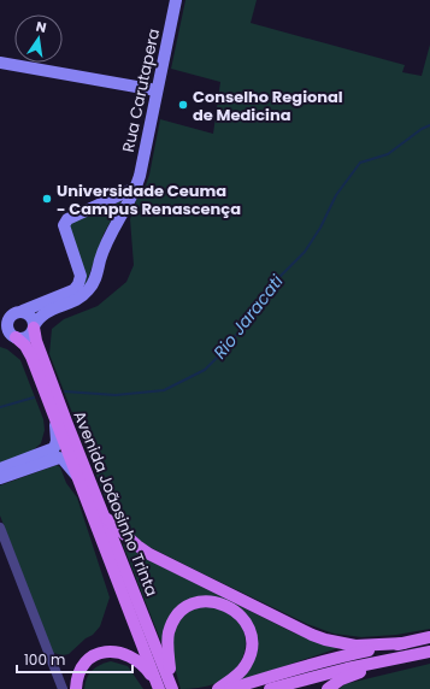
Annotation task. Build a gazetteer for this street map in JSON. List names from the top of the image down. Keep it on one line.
{"streets":{"main road":["Rua Carutapera","Avenida Joãosinho Trinta"]},"crossings":[["Rua Carutapera","Avenida Joãosinho Trinta"]],"water":["Rio Jaracati"],"places":["Conselho Regional de Medicina","Universidade Ceuma - Campus Renascença"],"scale_bar":"100 m","north":"top"}
